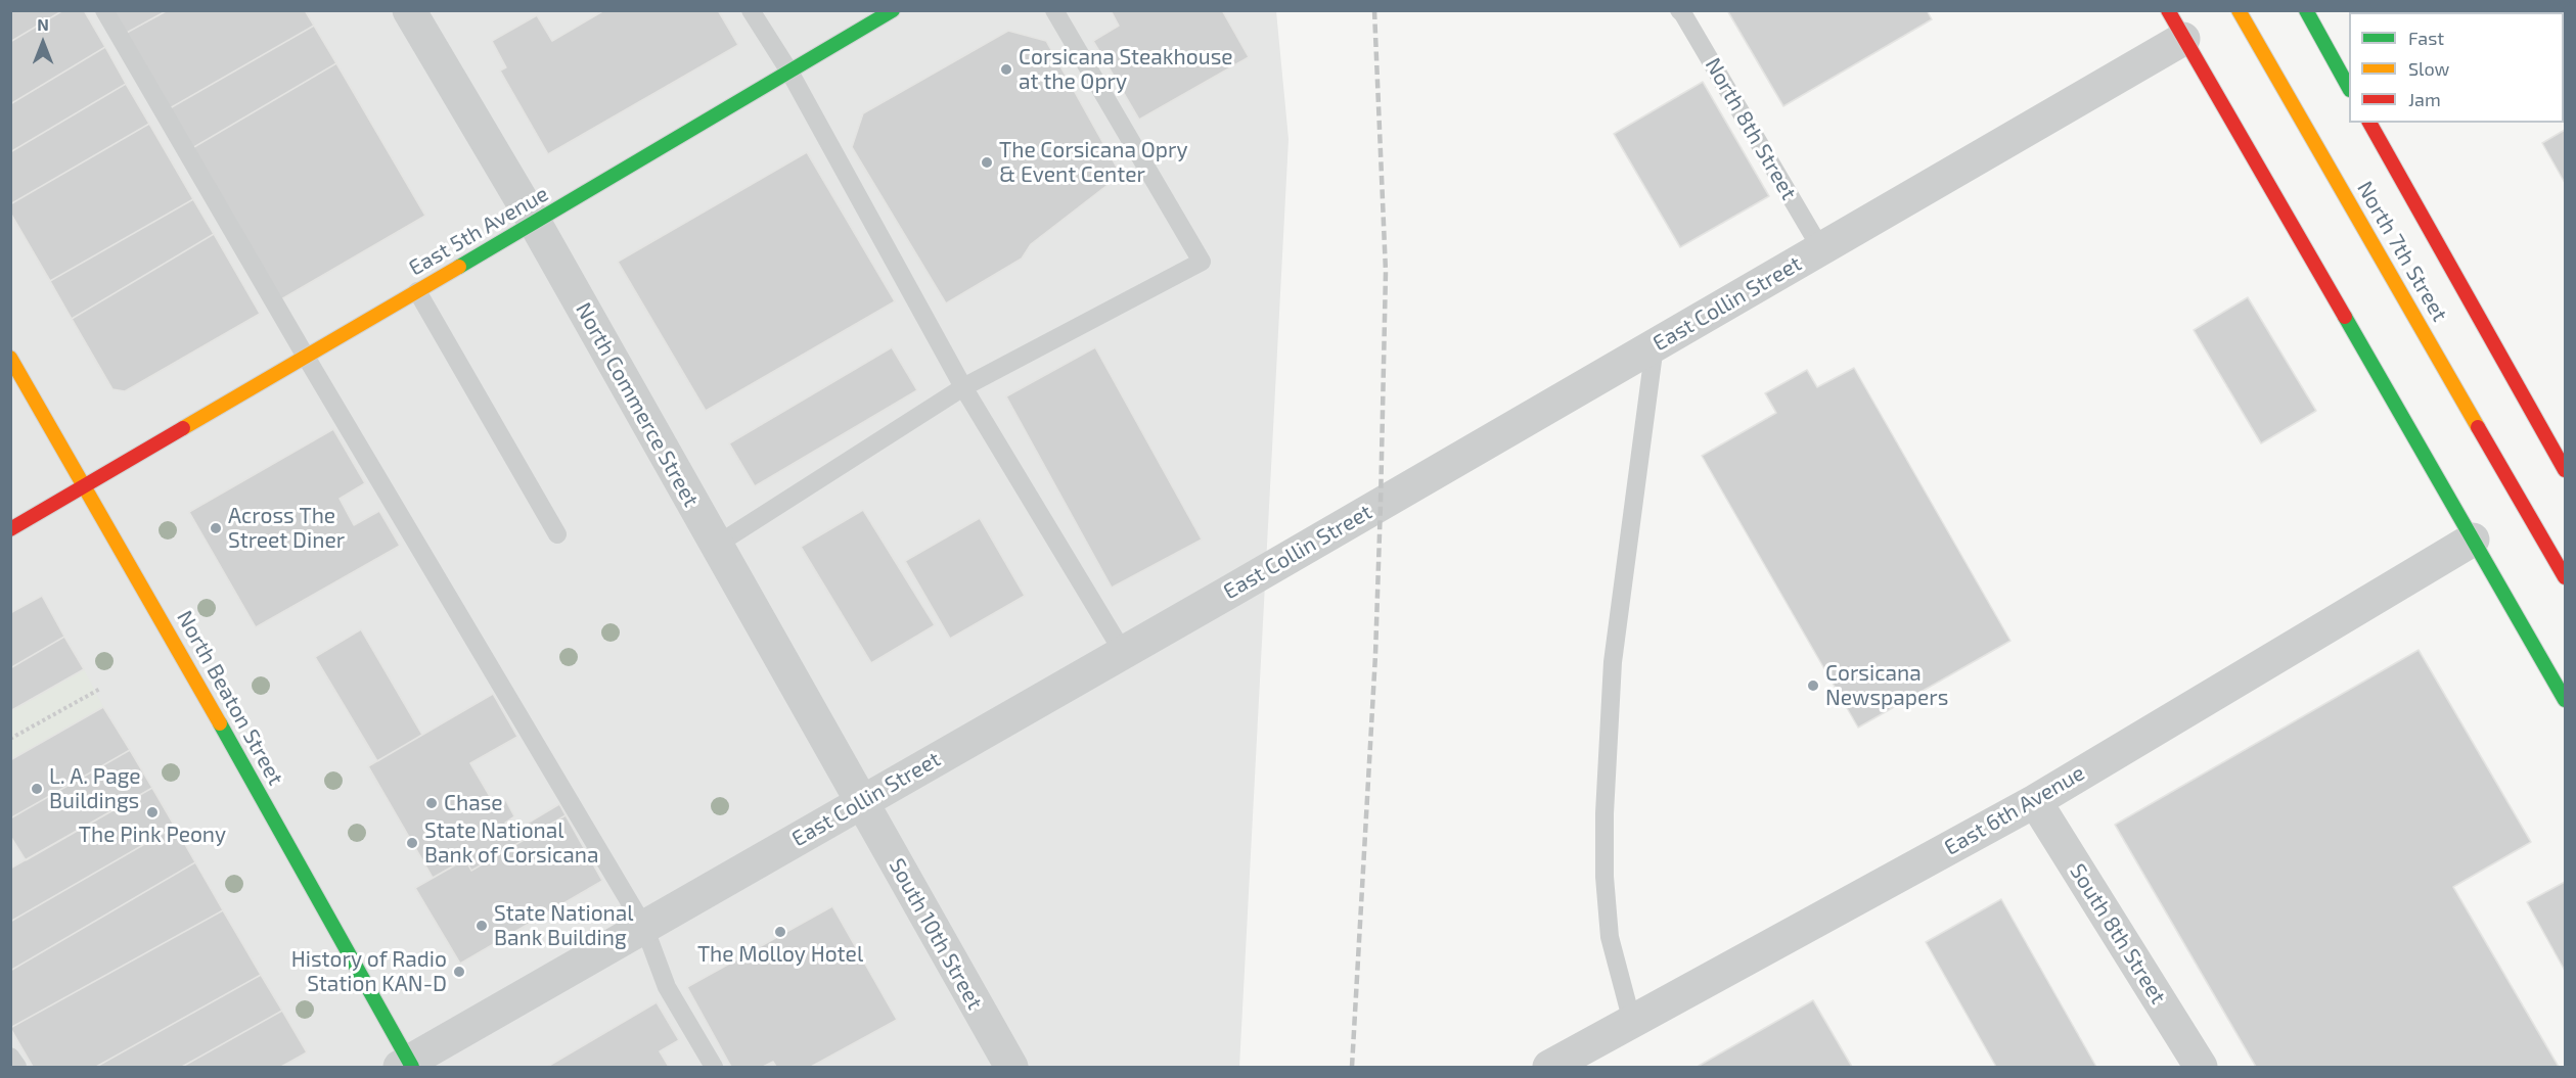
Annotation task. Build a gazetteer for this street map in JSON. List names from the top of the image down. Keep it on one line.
{"streets":{"main road":["East 5th Avenue","North 7th Street","North Beaton Street"],"street":["East Collin Street","North Commerce Street","East 6th Avenue","South 10th Street","South 8th Street"],"lane":["North 8th Street"]},"crossings":[["North 8th Street","East Collin Street"],["East 5th Avenue","North Commerce Street"],["East 5th Avenue","North Beaton Street"],["East Collin Street","North Commerce Street"],["East Collin Street","North Beaton Street"],["East Collin Street","South 10th Street"],["North Commerce Street","South 10th Street"],["East 6th Avenue","South 8th Street"]],"places":["Corsicana Steakhouse at the Opry","The Corsicana Opry & Event Center","Across The Street Diner","Corsicana Newspapers","L. A. Page Buildings","Chase","The Pink Peony","State National Bank of Corsicana","State National Bank Building","The Molloy Hotel","History of Radio Station KAN-D"],"legend":["Fast","Slow","Jam"],"north":"top"}
